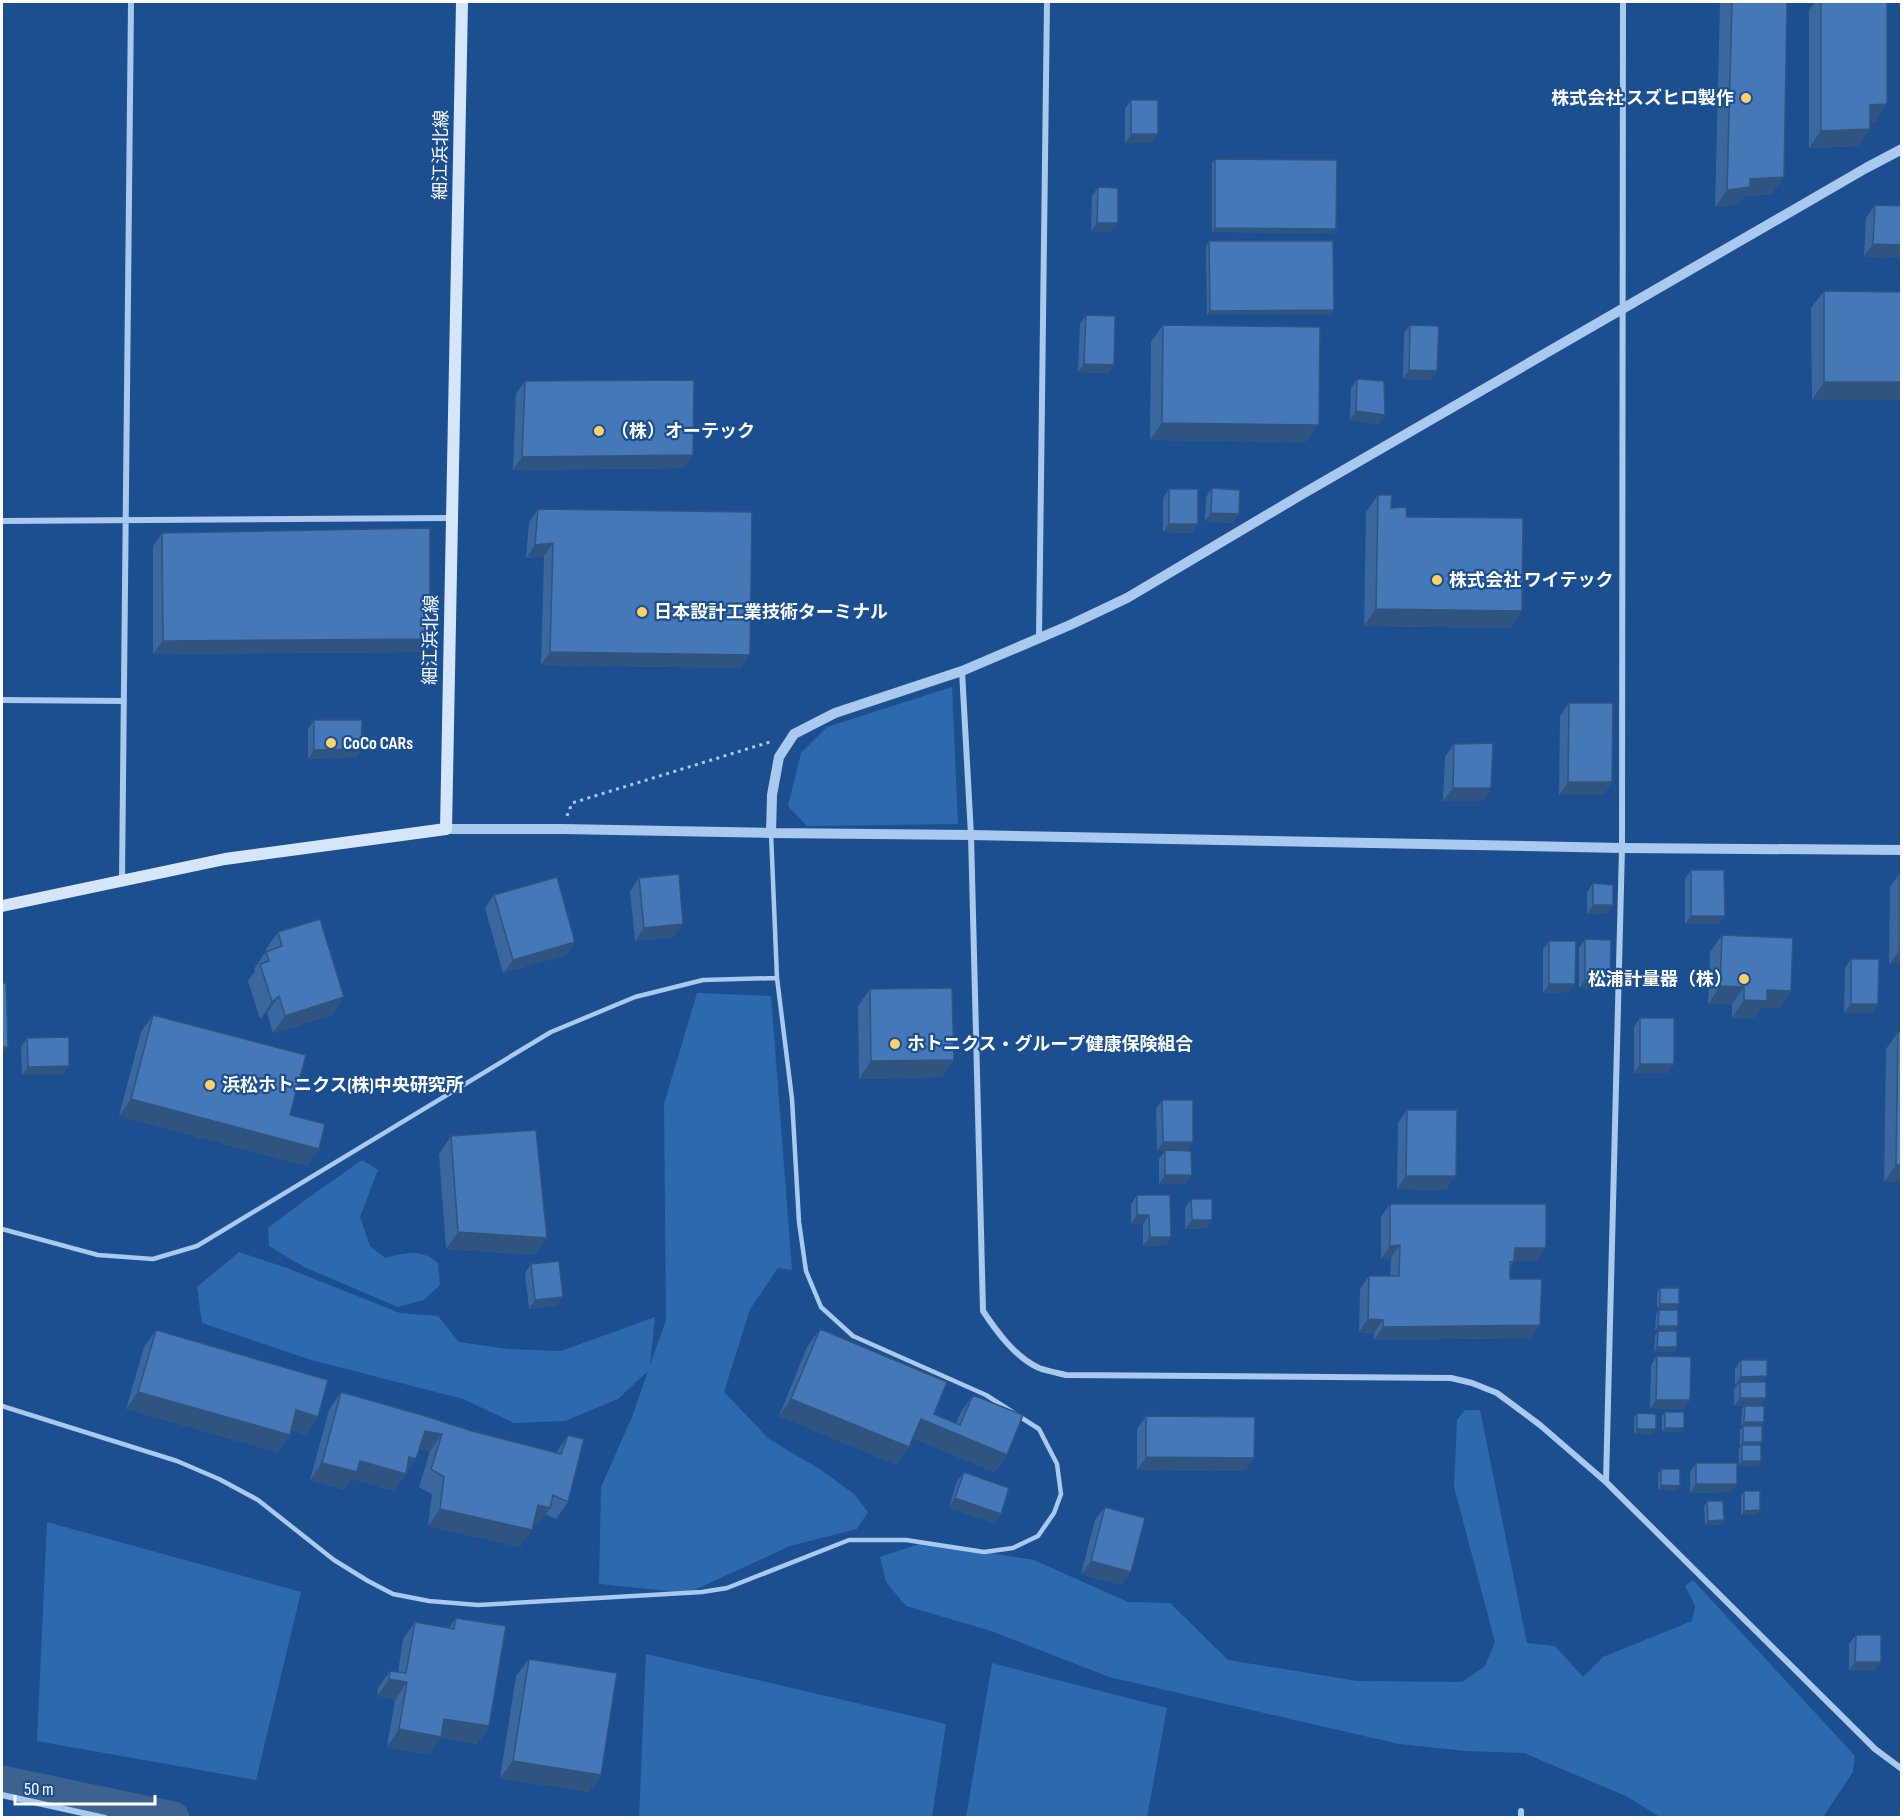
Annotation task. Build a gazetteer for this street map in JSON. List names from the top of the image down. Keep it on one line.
{"streets":{"main road":["細江浜北線"]},"places":["株式会社 スズヒロ製作","（株）オーテック","株式会社 ワイテック","日本設計工業技術ターミナル","CoCo CARs","松浦計量器（株）","ホトニクス・グループ健康保険組合","浜松ホトニクス(株)中央研究所"],"scale_bar":"50 m"}
